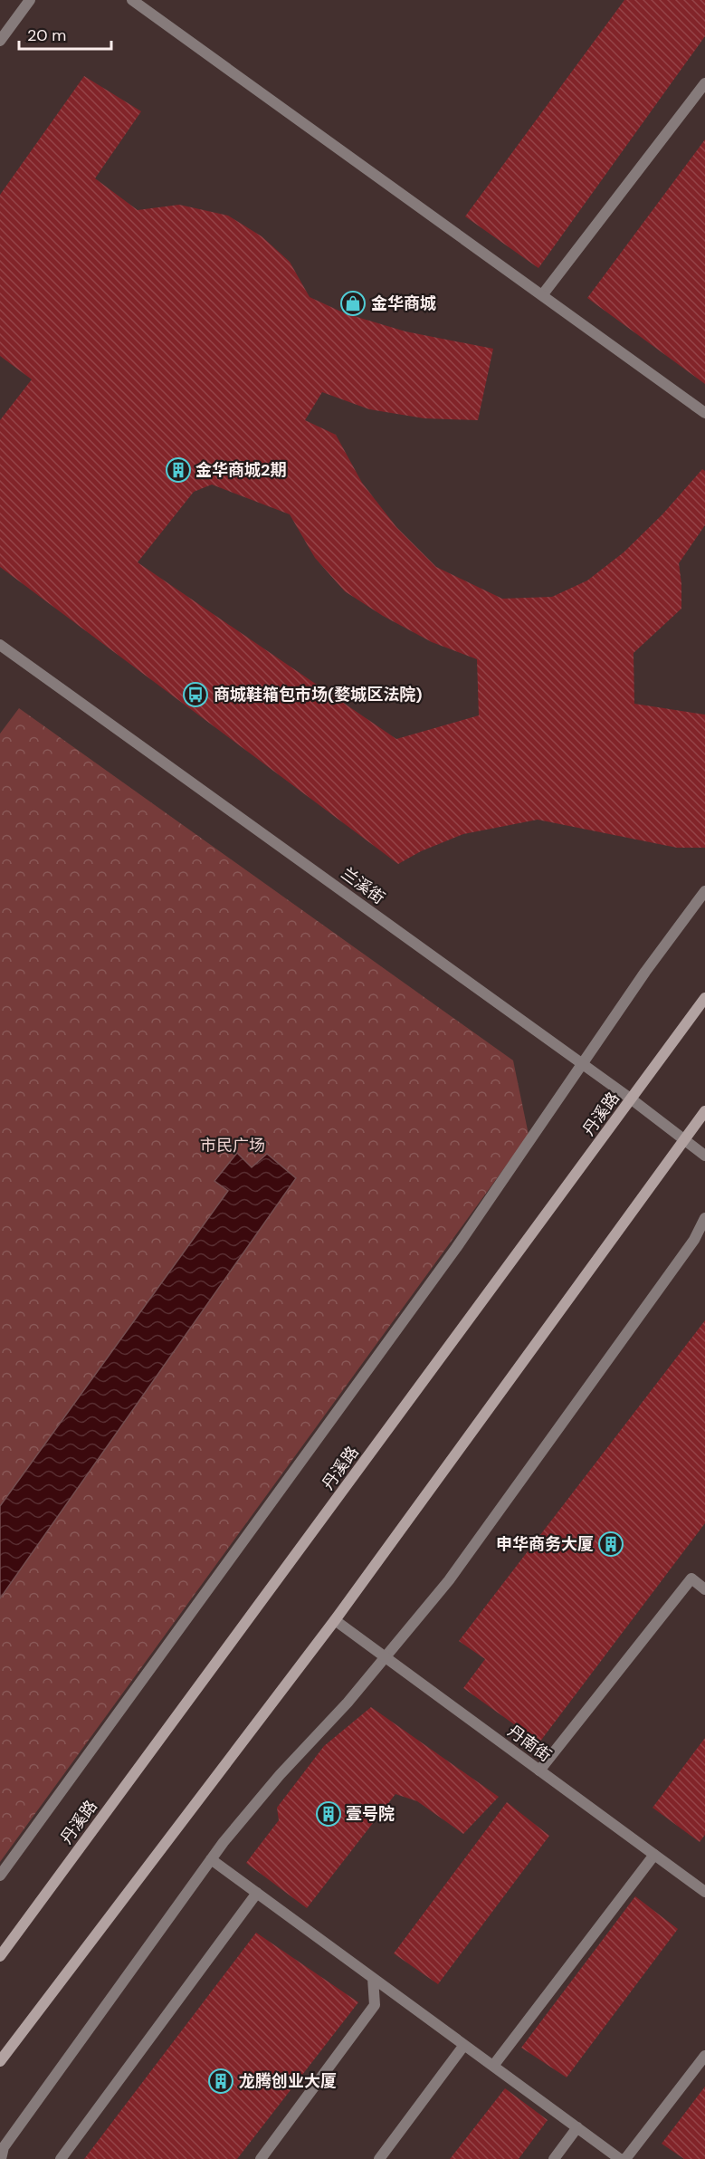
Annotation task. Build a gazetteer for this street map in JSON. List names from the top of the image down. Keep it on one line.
{"streets":{"main road":["丹溪路"],"street":["兰溪街","丹南街"]},"crossings":[["兰溪街","丹溪路"]],"parks":["市民广场"],"places":{"shop":["金华商城"],"building":["金华商城2期","申华商务大厦","壹号院","龙腾创业大厦"],"bus stop":["商城鞋箱包市场(婺城区法院)"]},"scale_bar":"20 m"}
